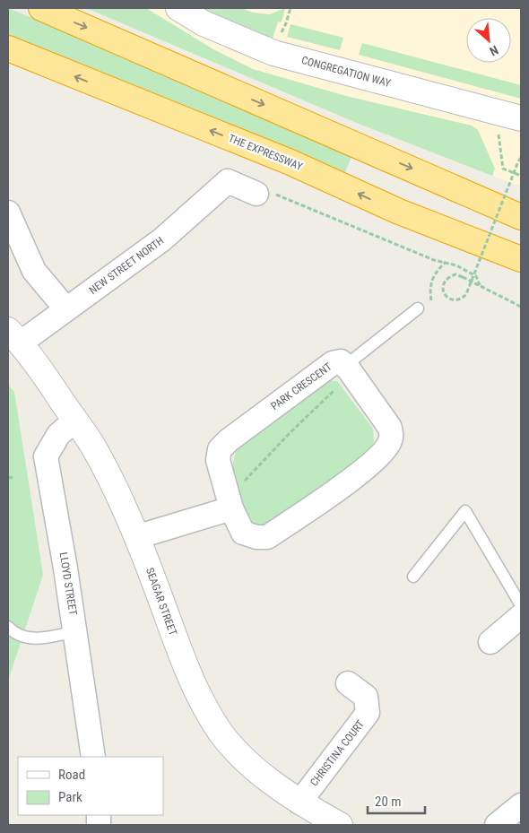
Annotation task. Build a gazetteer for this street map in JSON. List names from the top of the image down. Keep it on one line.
{"streets":{"highway":["THE EXPRESSWAY"],"street":["CONGREGATION WAY","NEW STREET NORTH","PARK CRESCENT","LLOYD STREET","SEAGAR STREET","CHRISTINA COURT"]},"crossings":[["NEW STREET NORTH","SEAGAR STREET"],["LLOYD STREET","SEAGAR STREET"],["SEAGAR STREET","CHRISTINA COURT"]],"legend":["Road","Park"],"scale_bar":"20 m","north":"bottom right"}
